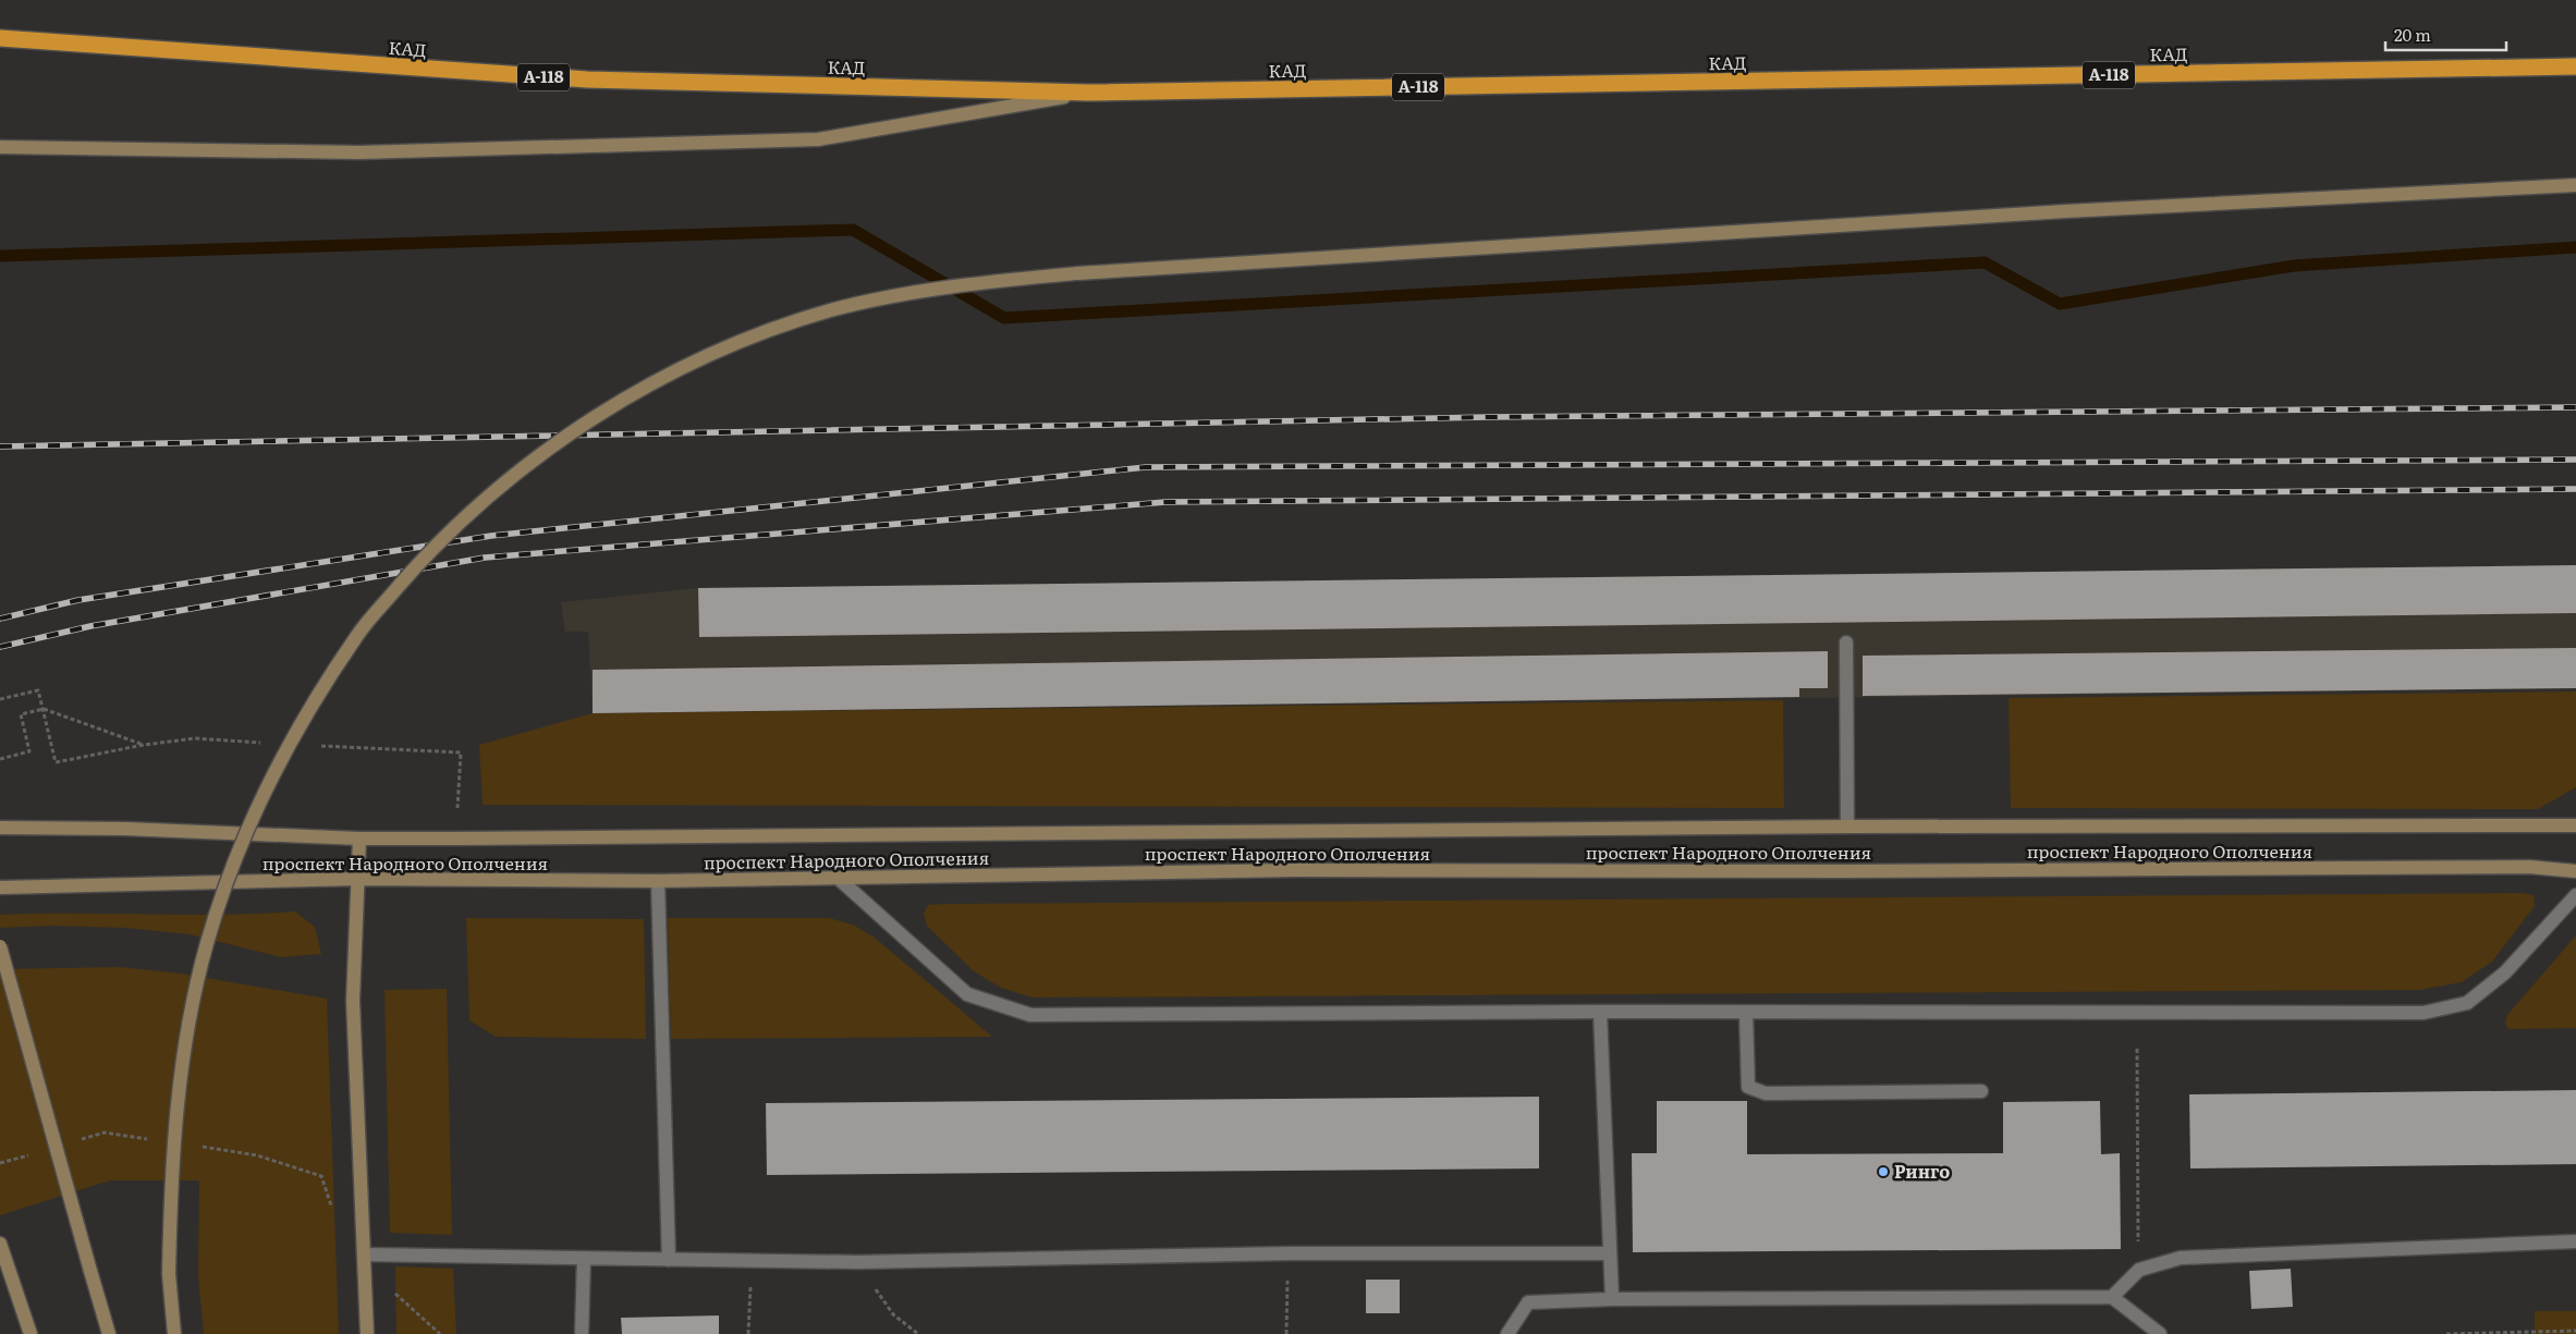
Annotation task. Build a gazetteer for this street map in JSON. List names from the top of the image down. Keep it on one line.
{"streets":{"highway":["КАД","А-118"],"main road":["проспект Народного Ополчения"]},"places":["Ринго"],"scale_bar":"20 m"}
